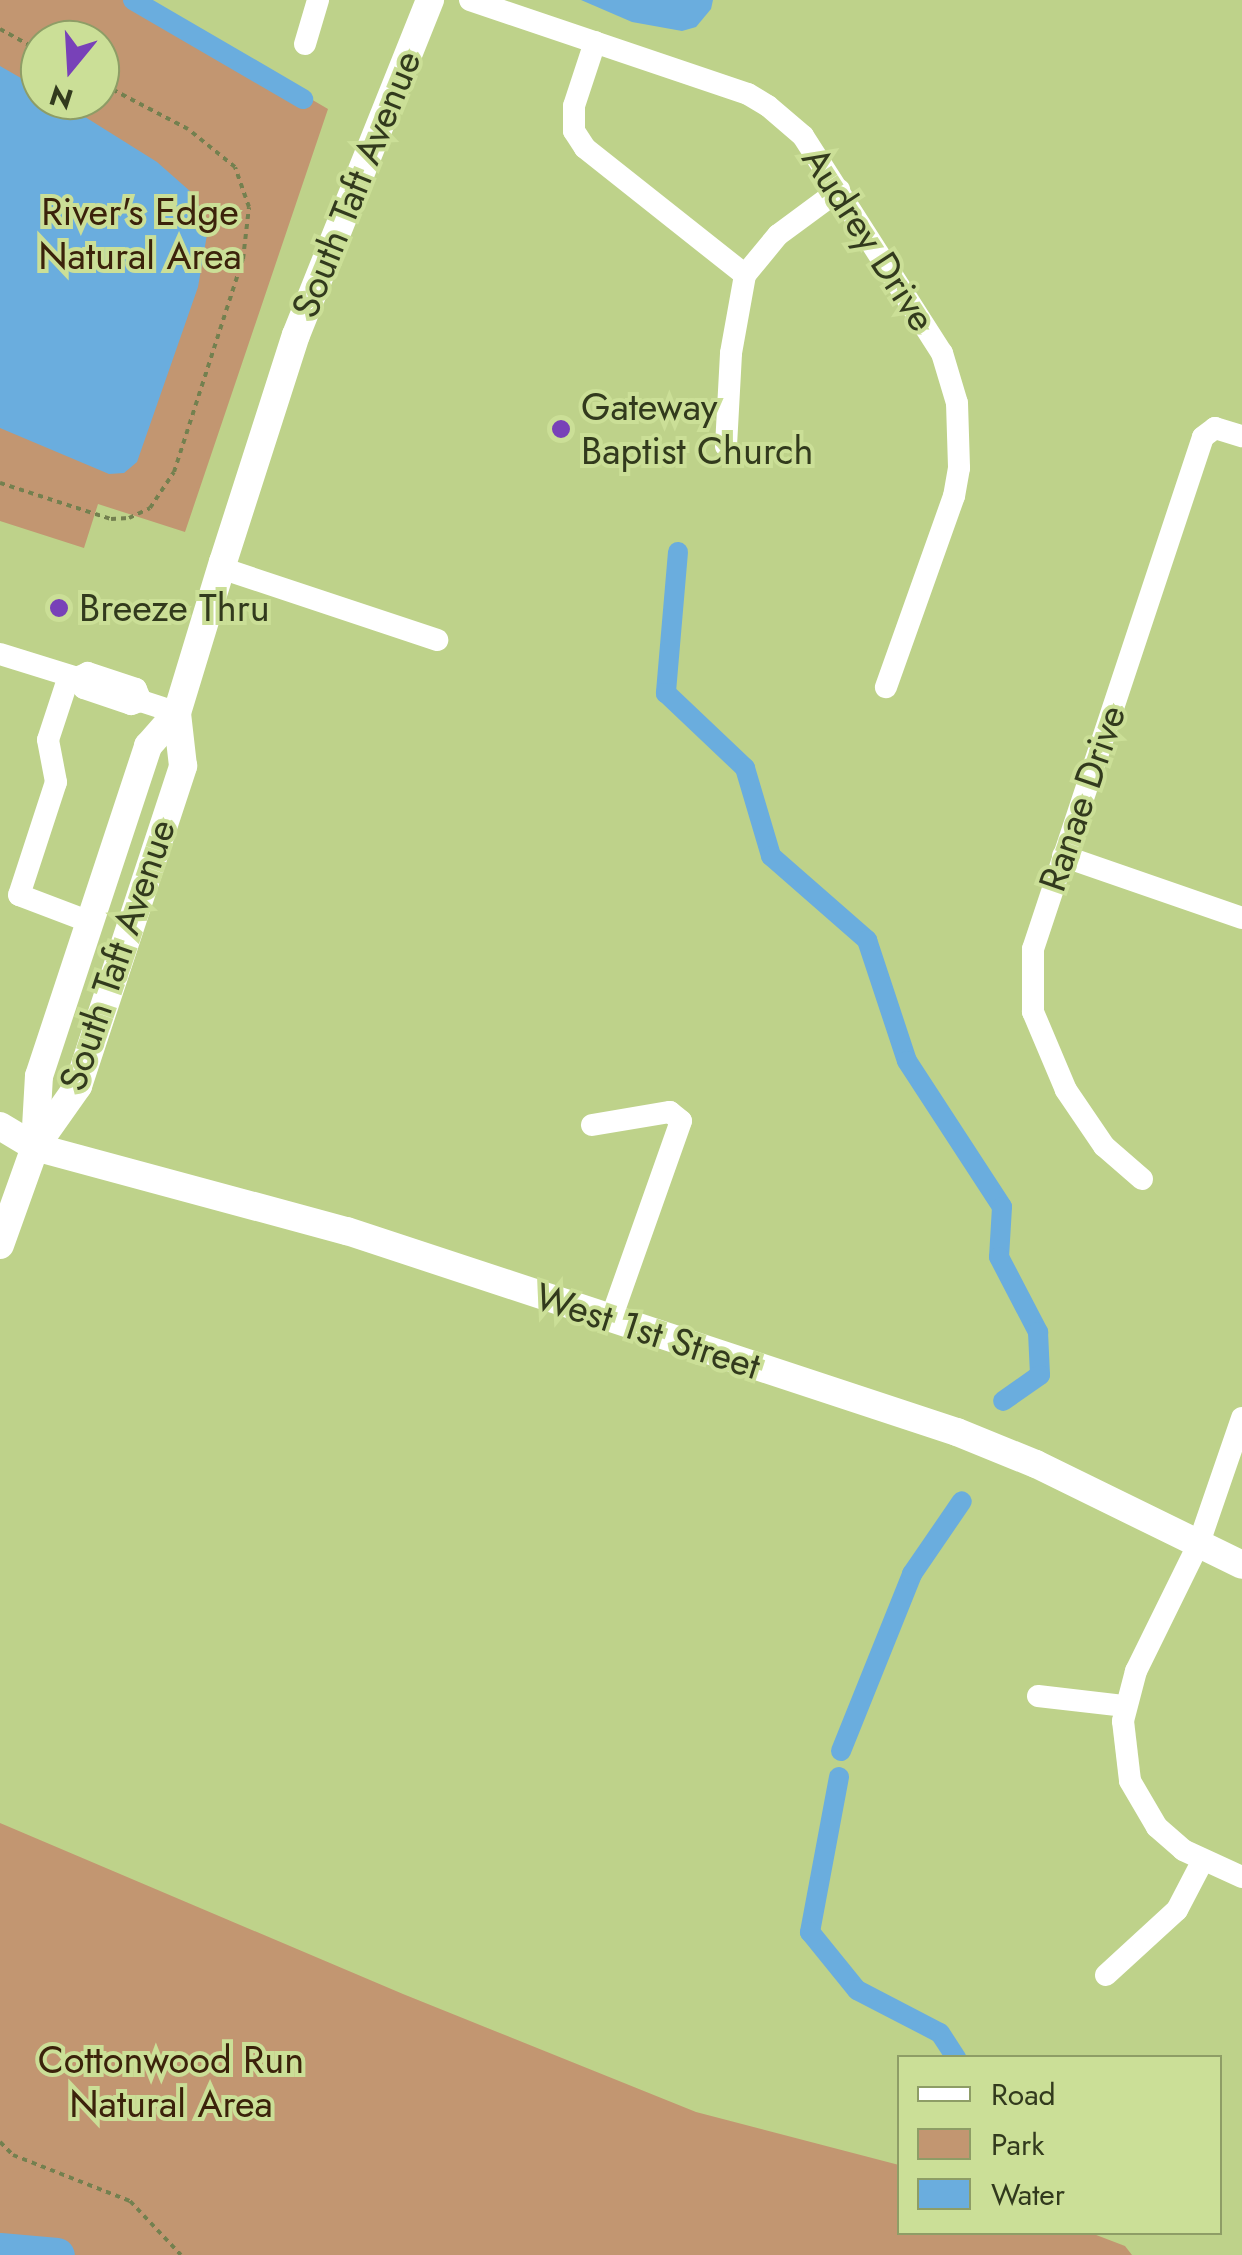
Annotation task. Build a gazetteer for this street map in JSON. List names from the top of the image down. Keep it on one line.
{"streets":{"main road":["South Taft Avenue","West 1st Street"],"street":["Audrey Drive","Ranae Drive"]},"crossings":[["South Taft Avenue","West 1st Street"]],"parks":["River's Edge Natural Area","Cottonwood Run Natural Area"],"places":["Gateway Baptist Church","Breeze Thru"],"legend":["Road","Park","Water"],"north":"bottom"}
